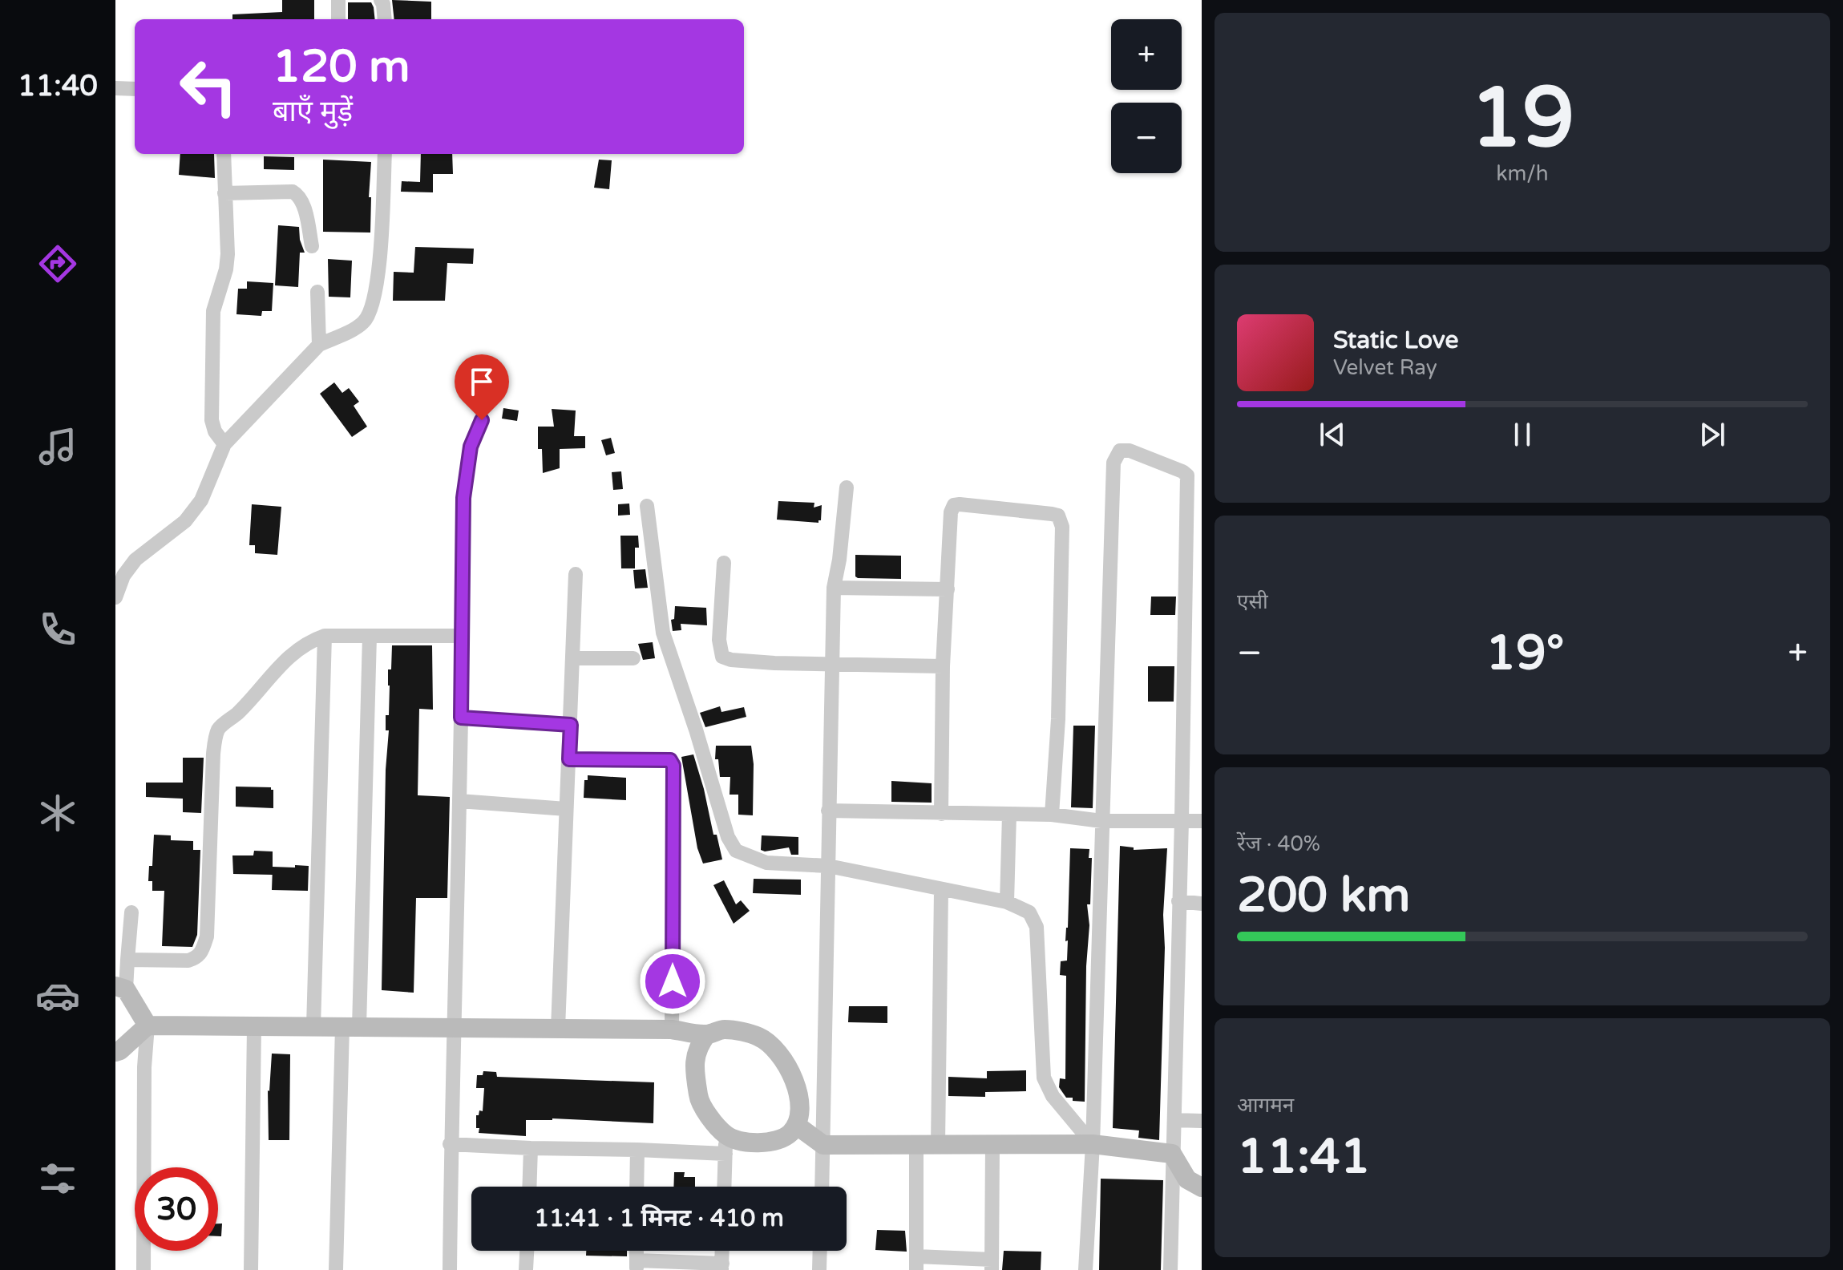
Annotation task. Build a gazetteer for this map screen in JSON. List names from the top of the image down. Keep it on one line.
{"page":{"tabs":"11:40","tile":[["19","km/h"],"एसी",["रेंज · 40%","200 km"],["आगमन","11:41"]],"map_buttons":["+","−"],"turn":["120 m","बाएँ मुड़ें"],"song":["Static Love","Velvet Ray"],"heat":["−","19°","+"],"limit":"30","trip":"11:41 · 1 मिनट · 410 m"}}
